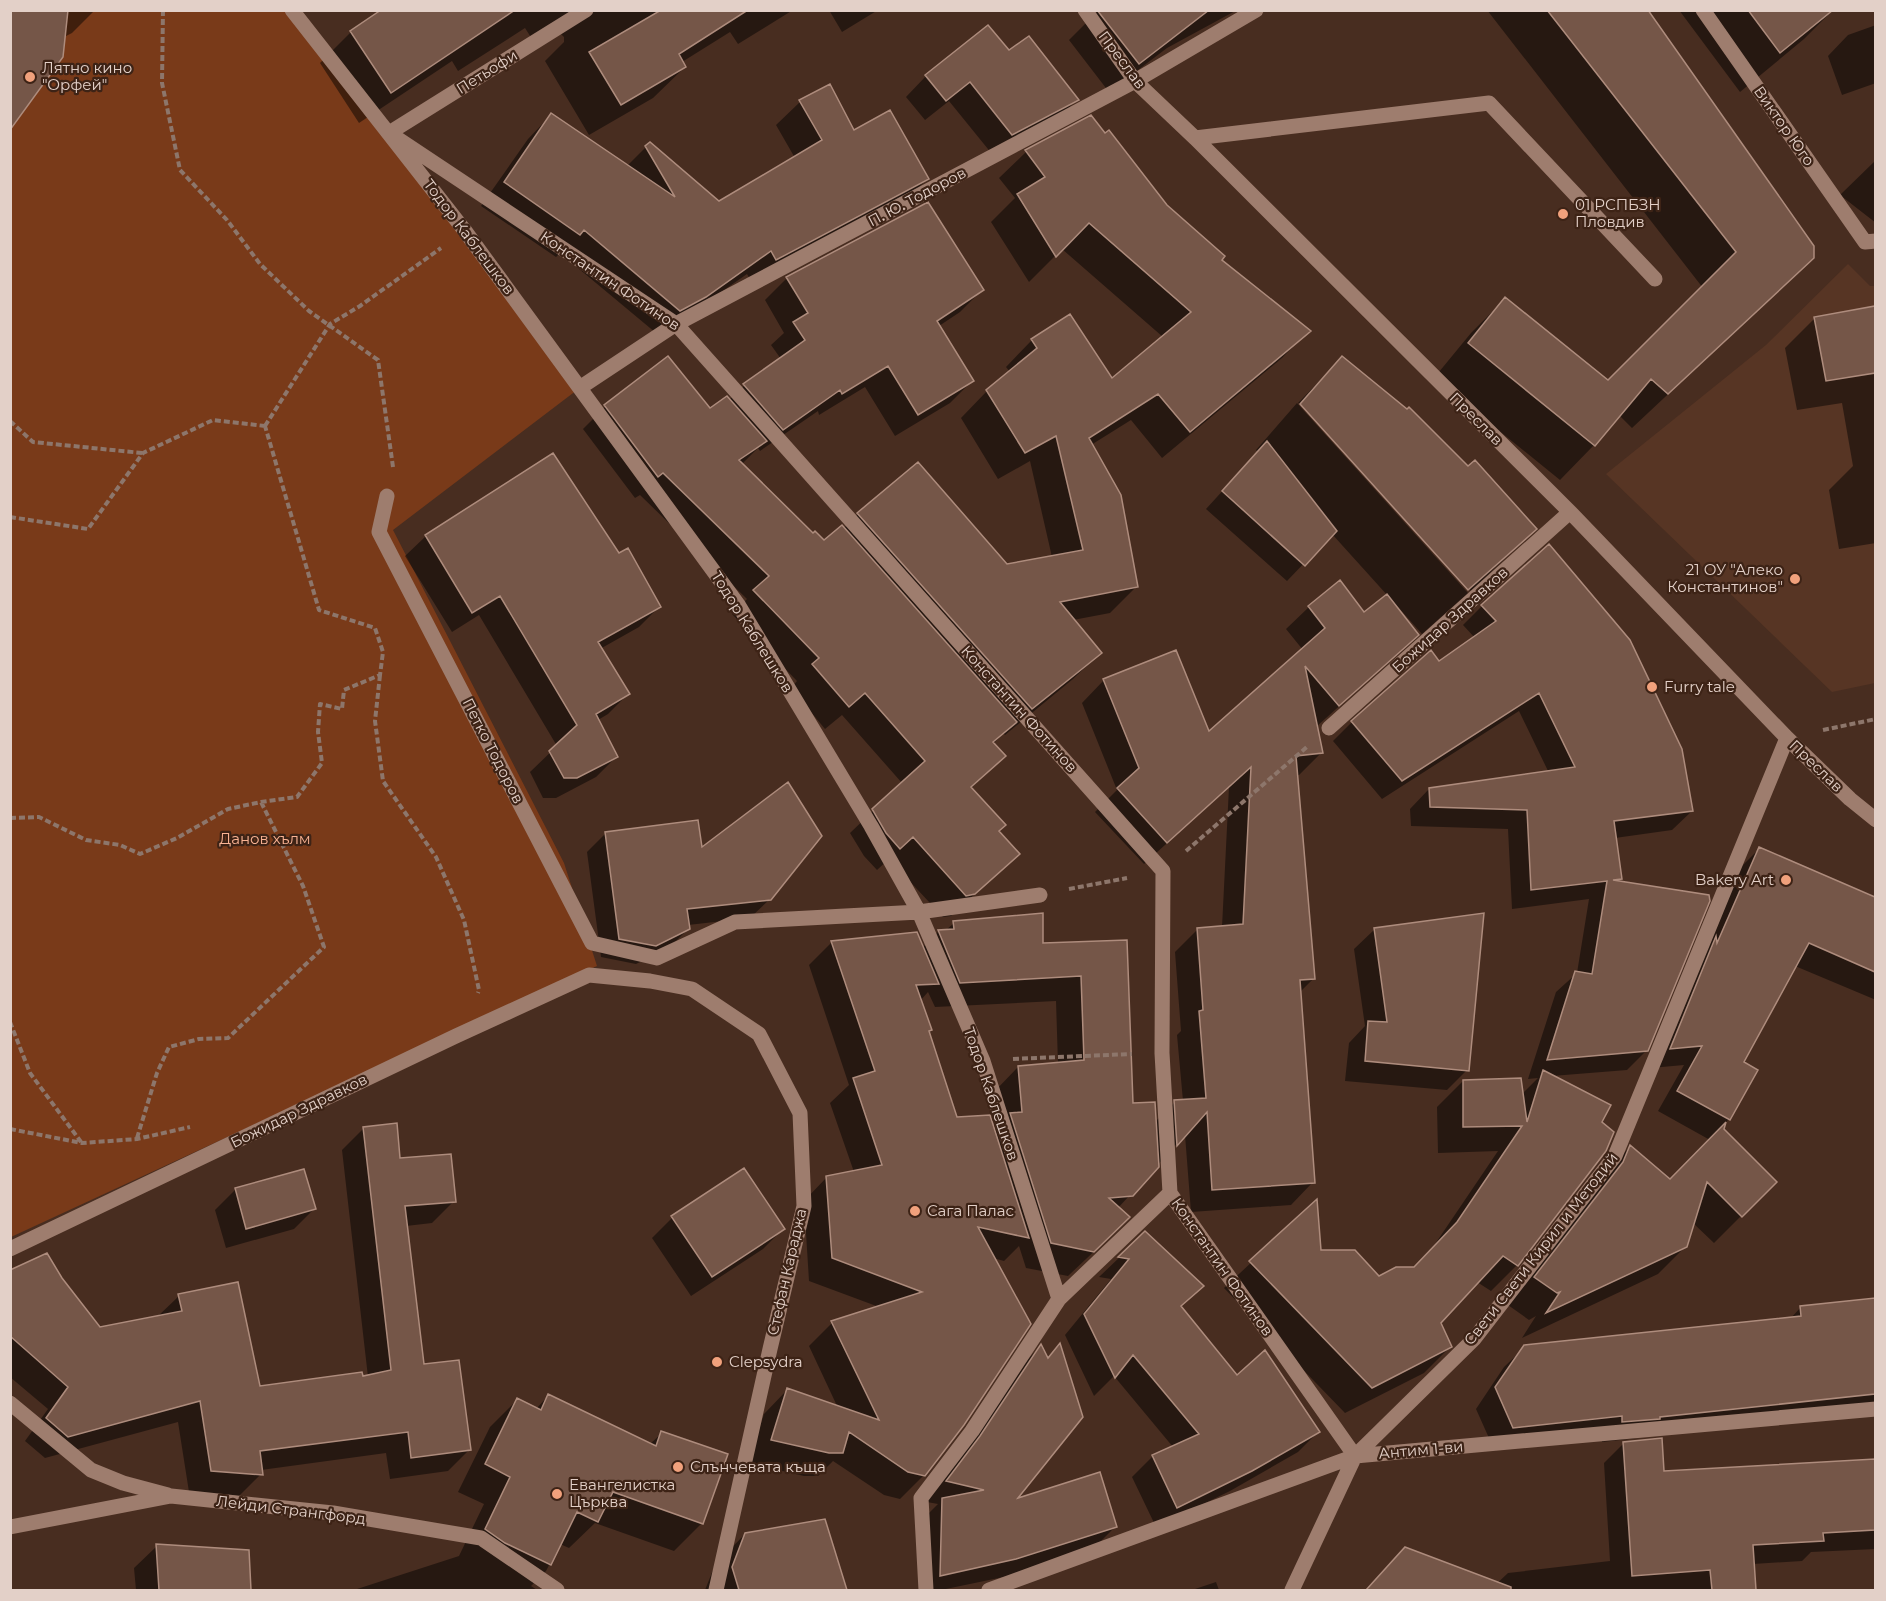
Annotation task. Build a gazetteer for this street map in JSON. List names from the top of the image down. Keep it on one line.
{"streets":{"street":["Преслав","Петьофи","Виктор Юго","П. Ю. Тодоров","Тодор Каблешков","Константин Фотинов","Божидар Здравков","Петко Тодоров","Свети Свети Кирил и Методий","Стефан Караджа","Антим 1-ви","Лейди Странгфорд"]},"crossings":[["Преслав","П. Ю. Тодоров"],["Преслав","Божидар Здравков"],["Преслав","Свети Свети Кирил и Методий"],["Петьофи","Тодор Каблешков"],["Петьофи","Константин Фотинов"],["П. Ю. Тодоров","Тодор Каблешков"],["П. Ю. Тодоров","Константин Фотинов"],["Тодор Каблешков","Константин Фотинов"],["Тодор Каблешков","Петко Тодоров"],["Константин Фотинов","Свети Свети Кирил и Методий"],["Константин Фотинов","Антим 1-ви"],["Божидар Здравков","Стефан Караджа"],["Свети Свети Кирил и Методий","Антим 1-ви"]],"parks":["Данов хълм"],"places":["Лятно кино \"Орфей\"","01 РСПБЗН Пловдив","21 ОУ \"Алеко Константинов\"","Furry tale","Bakery Art","Сага Палас","Clepsydra","Слънчевата къща","Евангелистка Църква"]}
